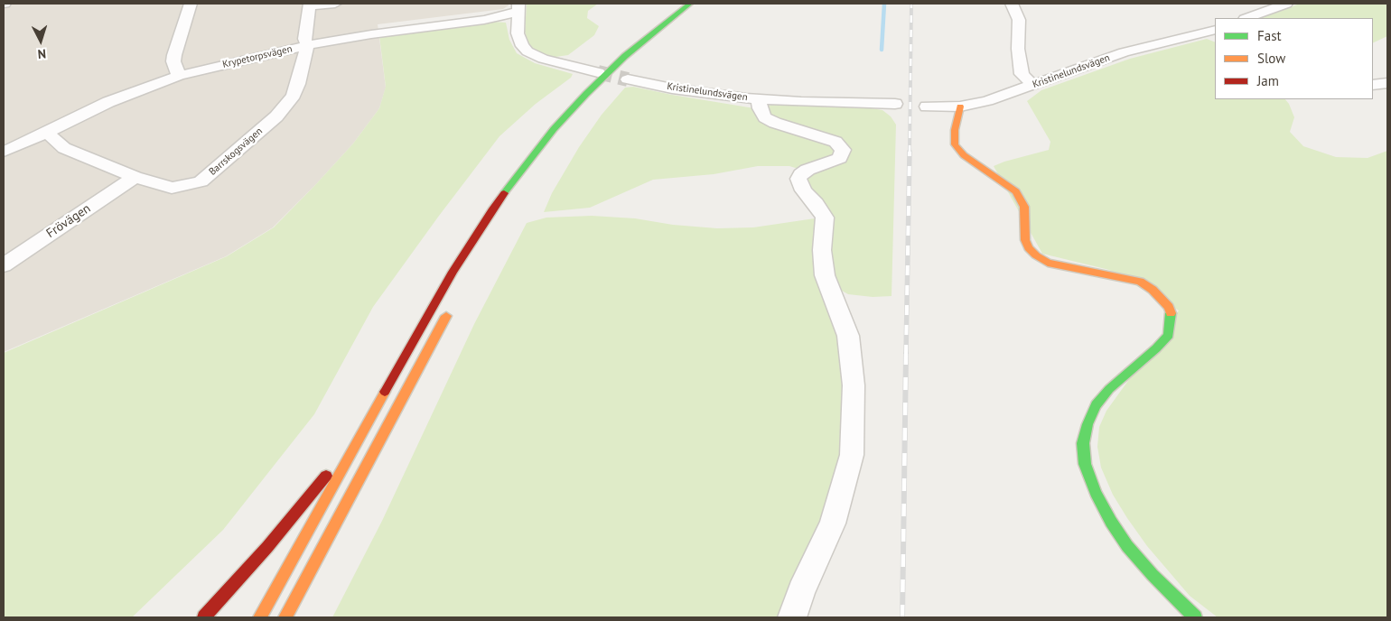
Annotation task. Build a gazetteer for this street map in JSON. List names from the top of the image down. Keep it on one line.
{"streets":{"street":["Krypetorpsvägen","Kristinelundsvägen","Barrskogsvägen","Frövägen"]},"crossings":[["Krypetorpsvägen","Barrskogsvägen"],["Barrskogsvägen","Frövägen"]],"legend":["Fast","Slow","Jam"],"north":"bottom"}
